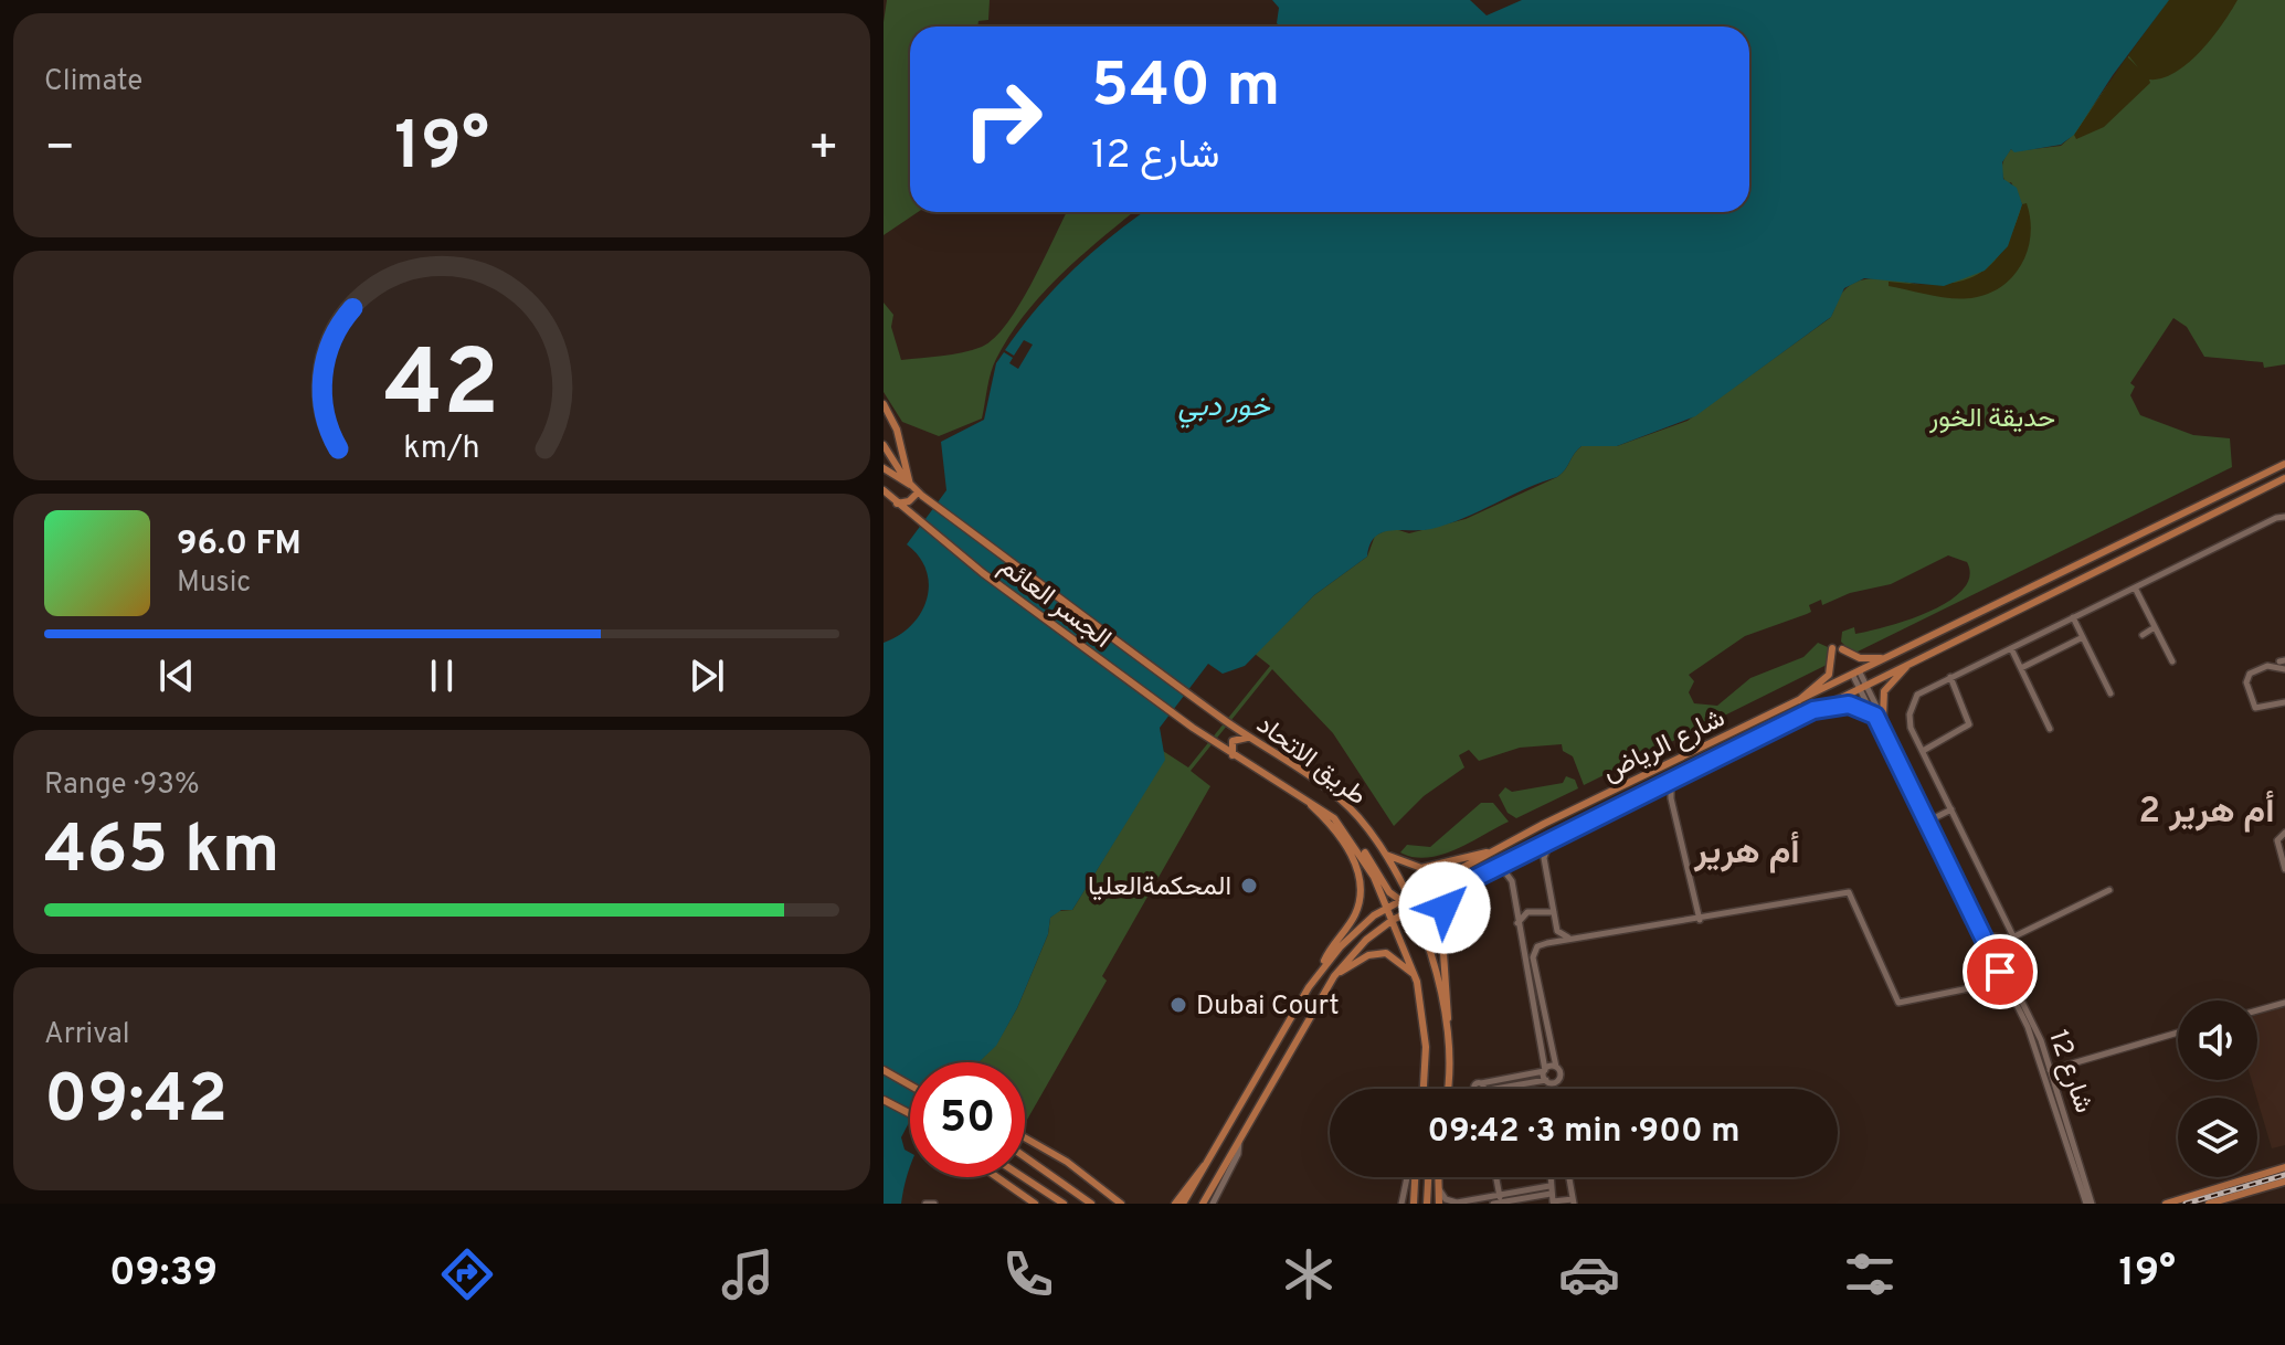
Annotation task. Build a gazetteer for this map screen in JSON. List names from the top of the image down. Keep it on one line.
{"streets":{"main road":["الجسر العائم","شارع الرياض","طريق الاتحاد"],"street":["شارع 12"]},"crossings":[["الجسر العائم","طريق الاتحاد"],["شارع الرياض","طريق الاتحاد"],["شارع الرياض","شارع 12"]],"districts":["أم هرير 2","أم هرير"],"water":["خور دبي"],"parks":["حديقة الخور"],"places":["المحكمةالعليا","Dubai Court"],"page":{"tile":["Climate",["Range · 93%","465 km"],["Arrival","09:42"]],"turn":["540 m","شارع 12"],"heat":["−","19°","+"],"song":["96.0 FM","Music"],"limit":"50","trip":"09:42 · 3 min · 900 m","tabs":["09:39","19°"],"gauge":["42","km/h"]}}
